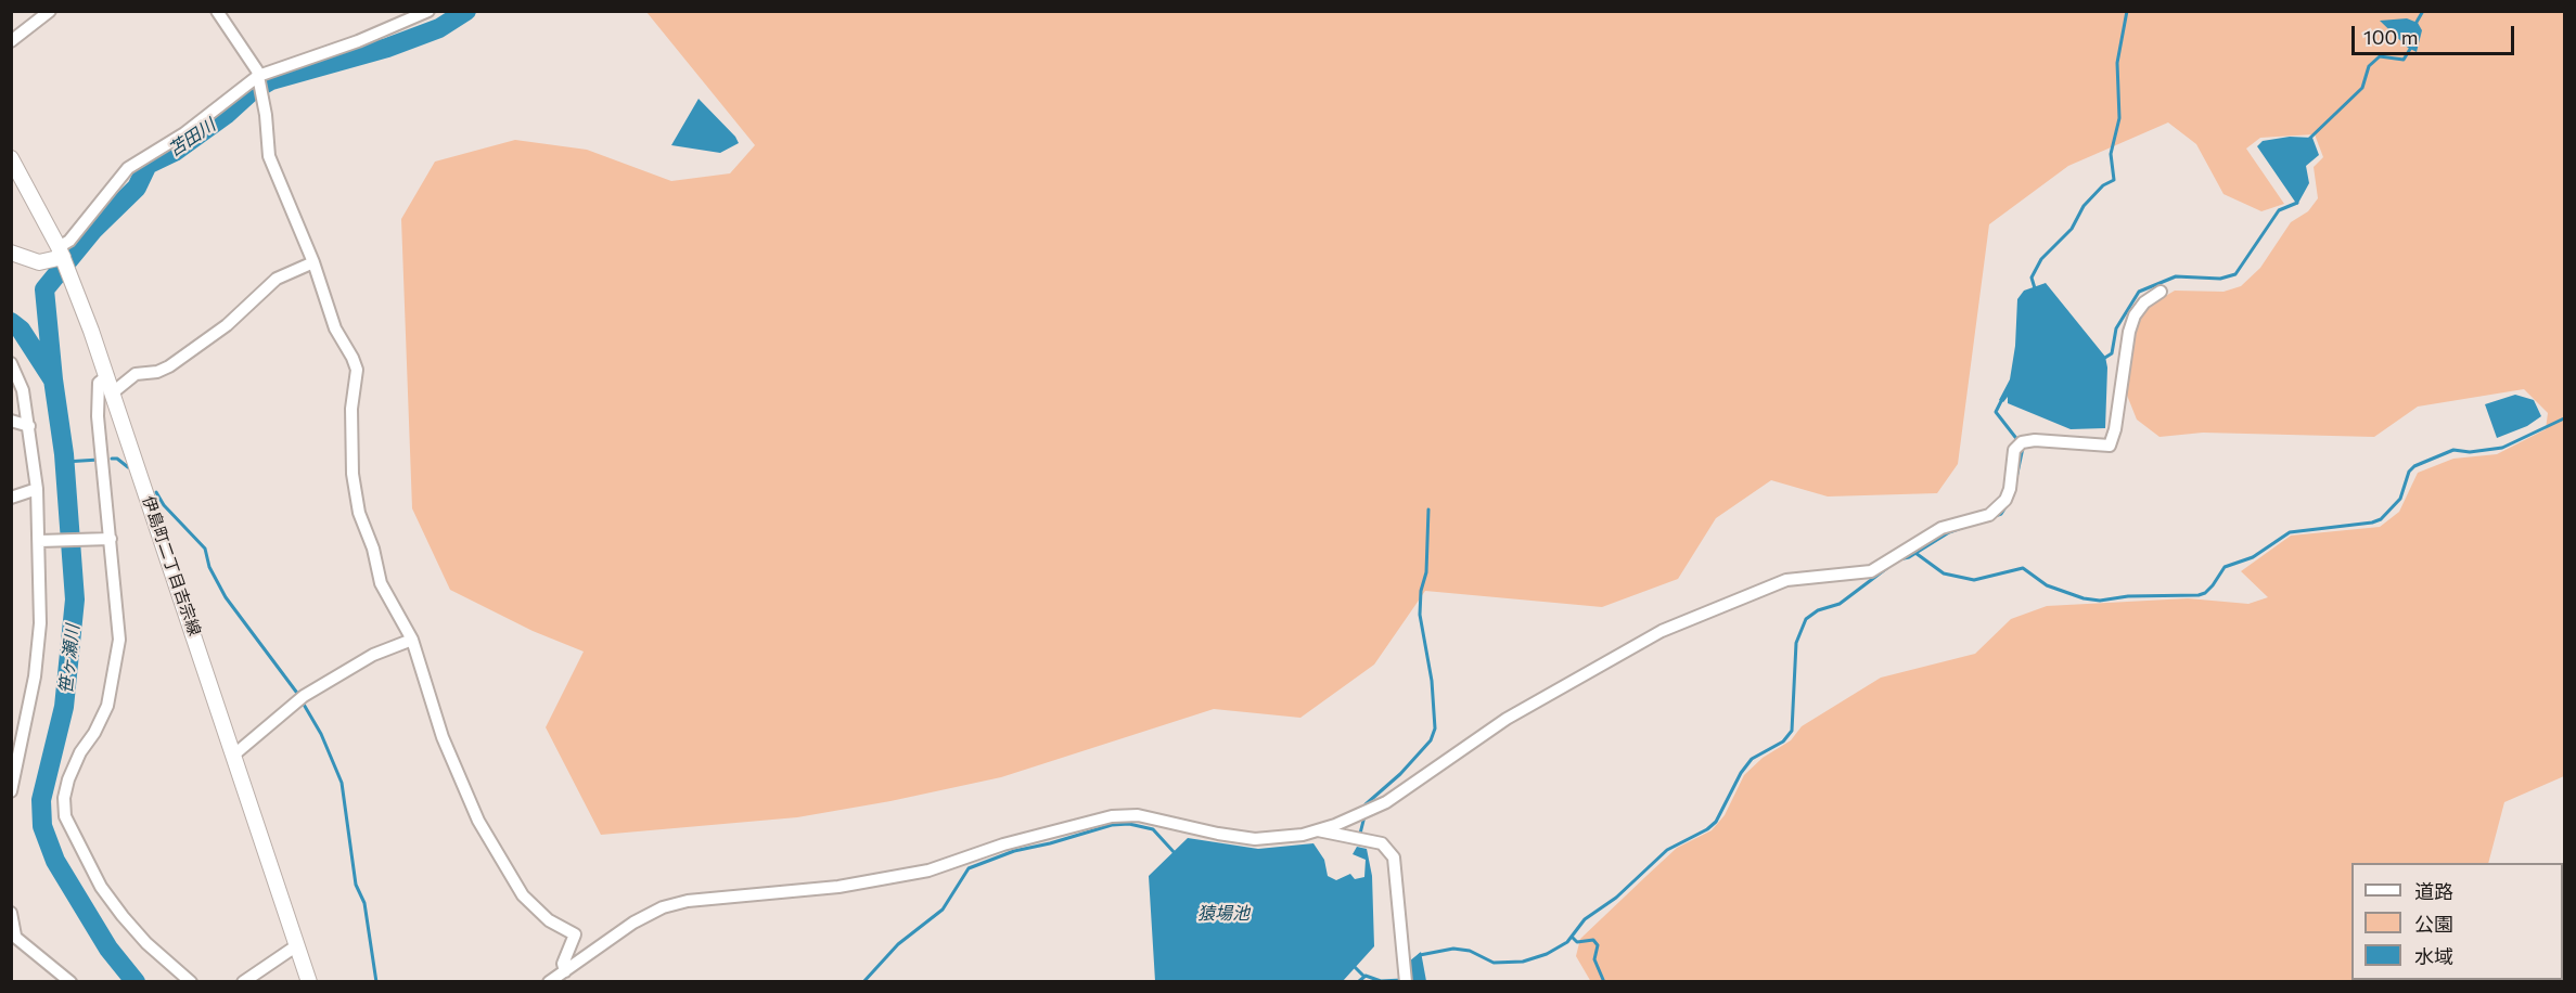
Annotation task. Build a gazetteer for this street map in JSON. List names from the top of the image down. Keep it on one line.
{"streets":{"street":["伊島町二丁目吉宗線"]},"water":["苫田川","笹ヶ瀬川","猿場池"],"legend":["道路","公園","水域"],"scale_bar":"100 m"}
